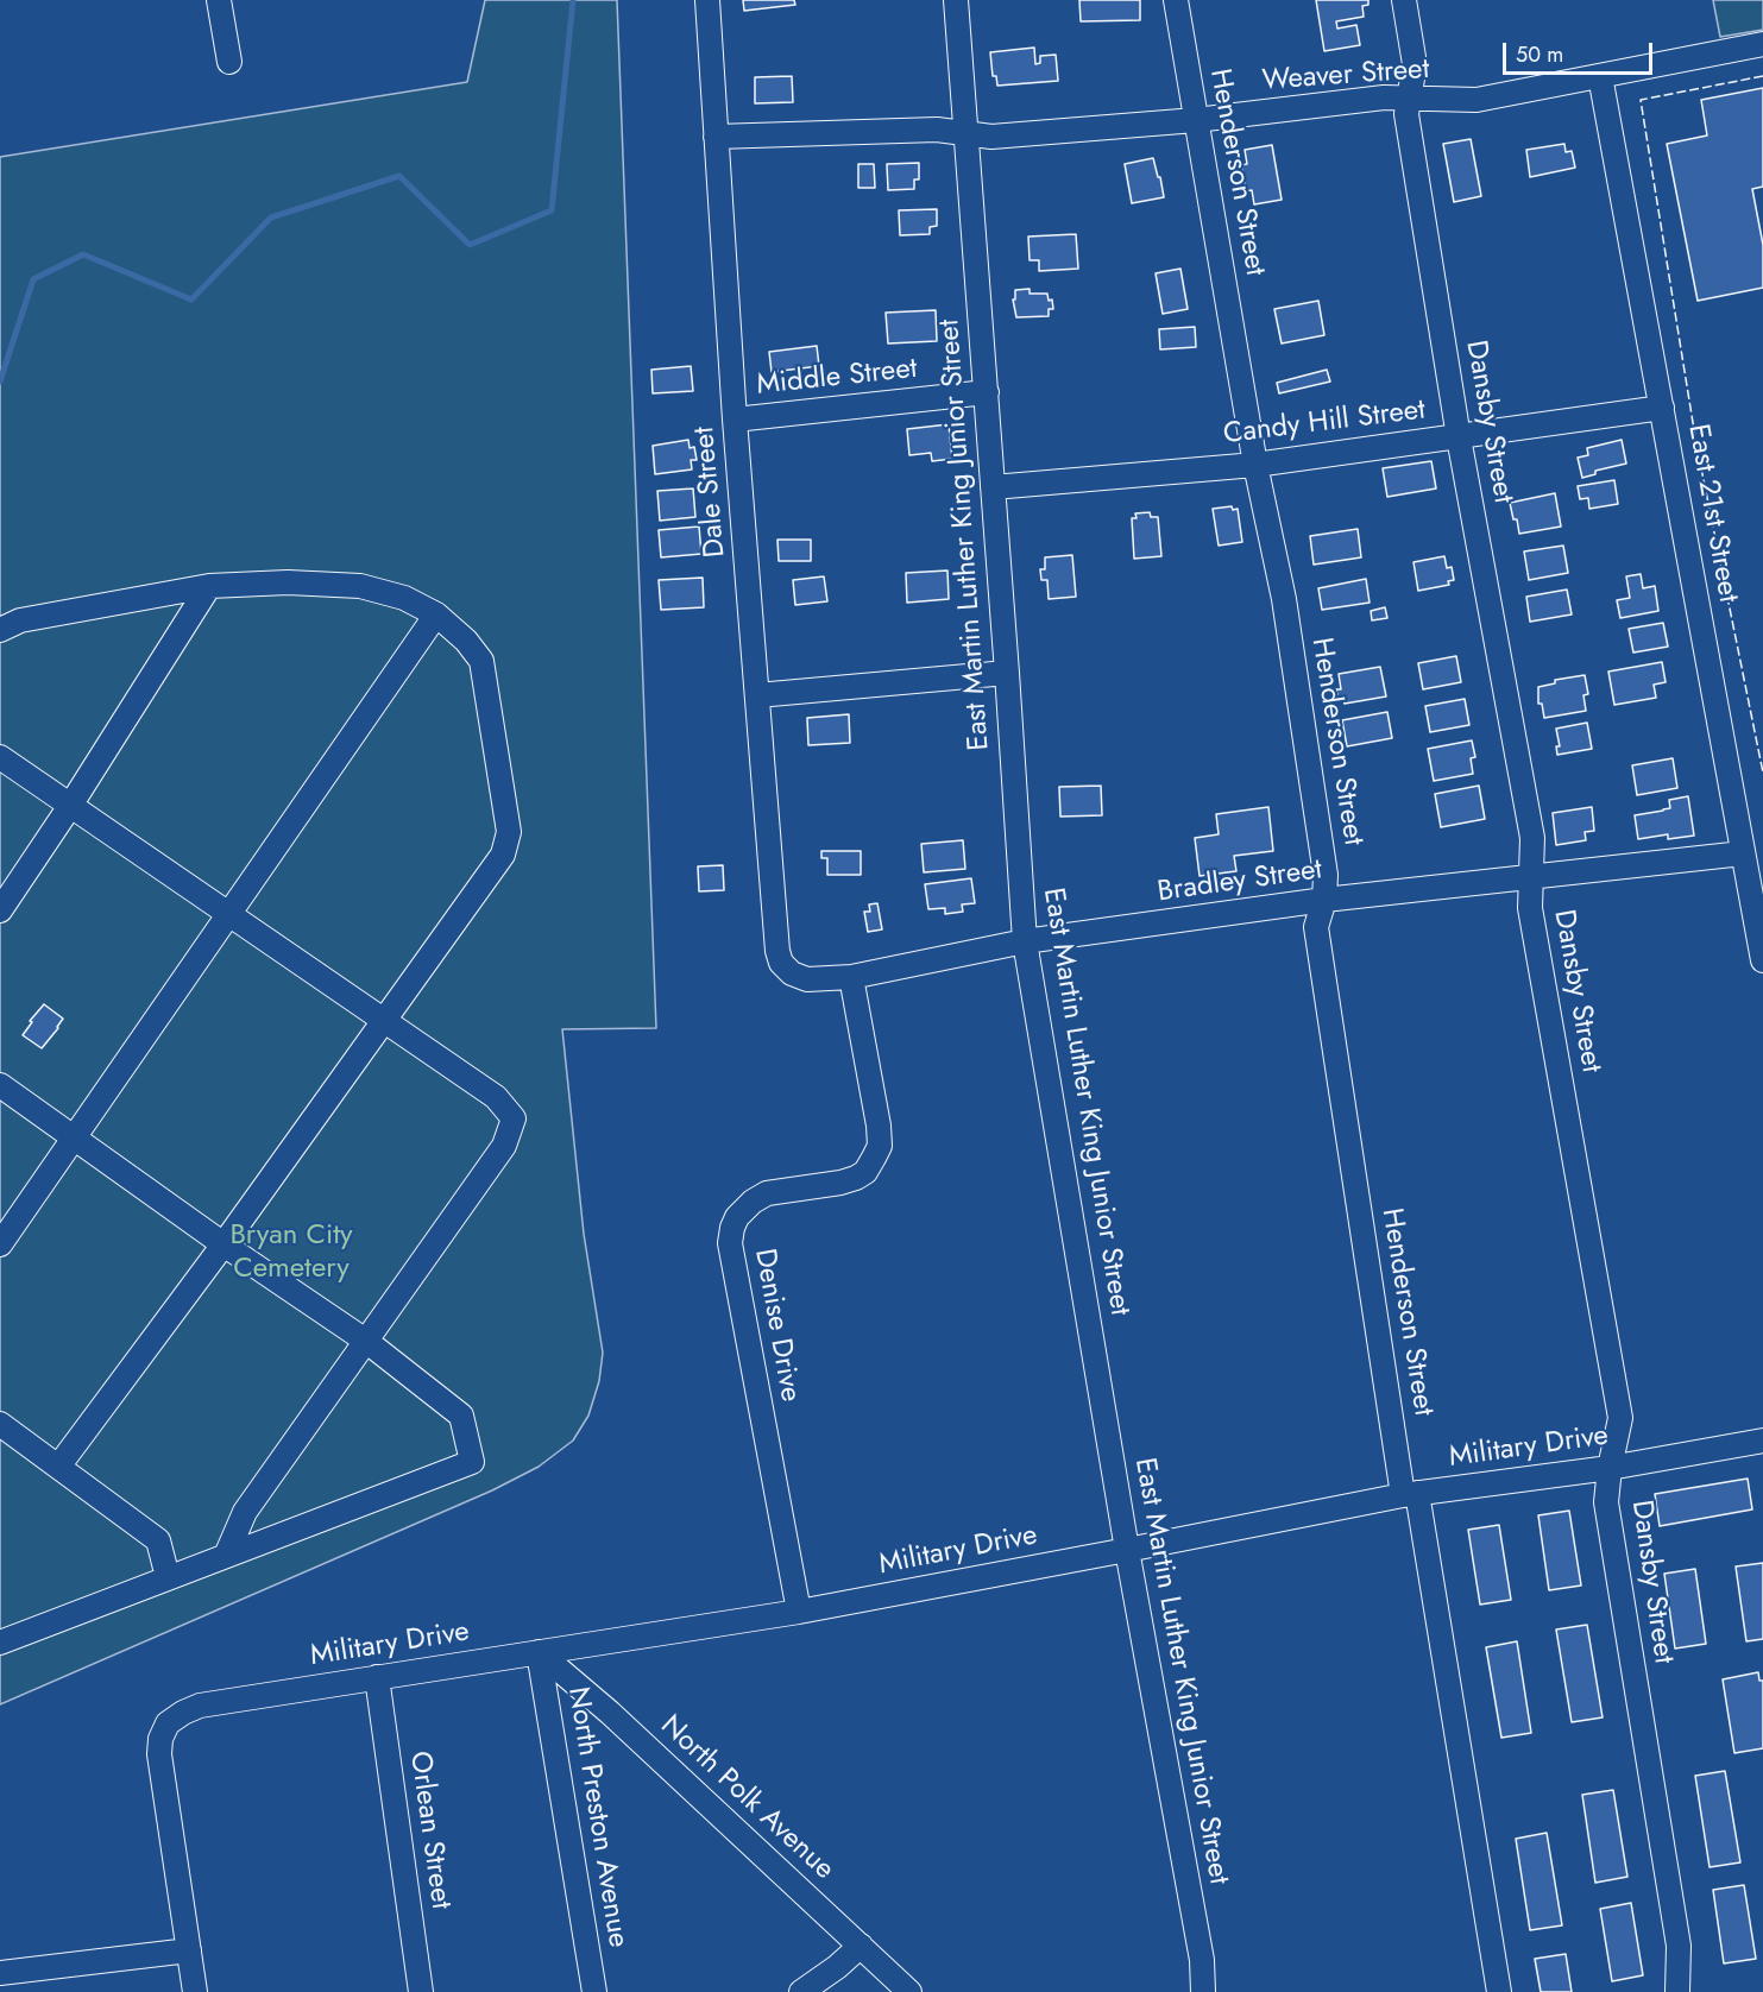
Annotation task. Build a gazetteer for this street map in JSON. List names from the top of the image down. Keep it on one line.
{"streets":{"street":["Weaver Street","Henderson Street","Middle Street","Dansby Street","Candy Hill Street","Dale Street","East 21st Street","East Martin Luther King Junior Street","Bradley Street","Denise Drive","Military Drive","North Polk Avenue","North Preston Avenue","Orlean Street"]},"crossings":[["Weaver Street","Henderson Street"],["Weaver Street","Dansby Street"],["Weaver Street","Dale Street"],["Weaver Street","East 21st Street"],["Weaver Street","East Martin Luther King Junior Street"],["Henderson Street","Candy Hill Street"],["Henderson Street","Bradley Street"],["Henderson Street","Military Drive"],["Middle Street","Dale Street"],["Middle Street","East Martin Luther King Junior Street"],["Dansby Street","Candy Hill Street"],["Dansby Street","Bradley Street"],["Dansby Street","Military Drive"],["Candy Hill Street","East 21st Street"],["Candy Hill Street","East Martin Luther King Junior Street"],["Dale Street","Bradley Street"],["East 21st Street","Bradley Street"],["East Martin Luther King Junior Street","Bradley Street"],["East Martin Luther King Junior Street","Military Drive"],["Bradley Street","Denise Drive"],["Denise Drive","Military Drive"],["Military Drive","North Polk Avenue"],["Military Drive","North Preston Avenue"],["Military Drive","Orlean Street"],["North Polk Avenue","North Preston Avenue"]],"parks":["Bryan City Cemetery"],"scale_bar":"50 m"}
